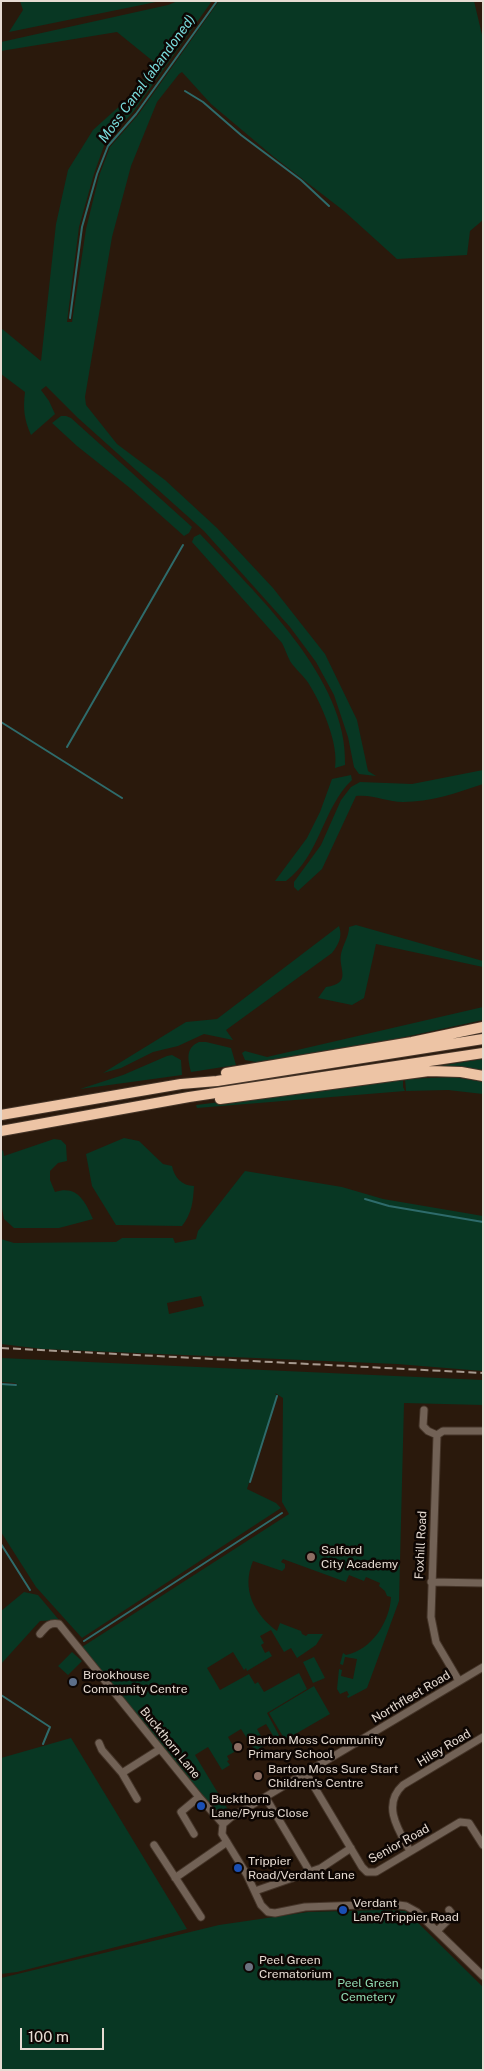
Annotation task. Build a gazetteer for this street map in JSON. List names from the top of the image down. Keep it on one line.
{"streets":{"street":["Foxhill Road","Northfleet Road","Buckthorn Lane","Hiley Road","Senior Road"]},"crossings":[["Foxhill Road","Northfleet Road"],["Northfleet Road","Buckthorn Lane"],["Northfleet Road","Senior Road"],["Hiley Road","Senior Road"]],"water":["Moss Canal (abandoned)"],"parks":["Peel Green Cemetery"],"places":["Salford City Academy","Brookhouse Community Centre","Barton Moss Community Primary School","Barton Moss Sure Start Children's Centre","Buckthorn Lane/Pyrus Close","Trippier Road/Verdant Lane","Verdant Lane/Trippier Road","Peel Green Crematorium"],"scale_bar":"100 m"}
